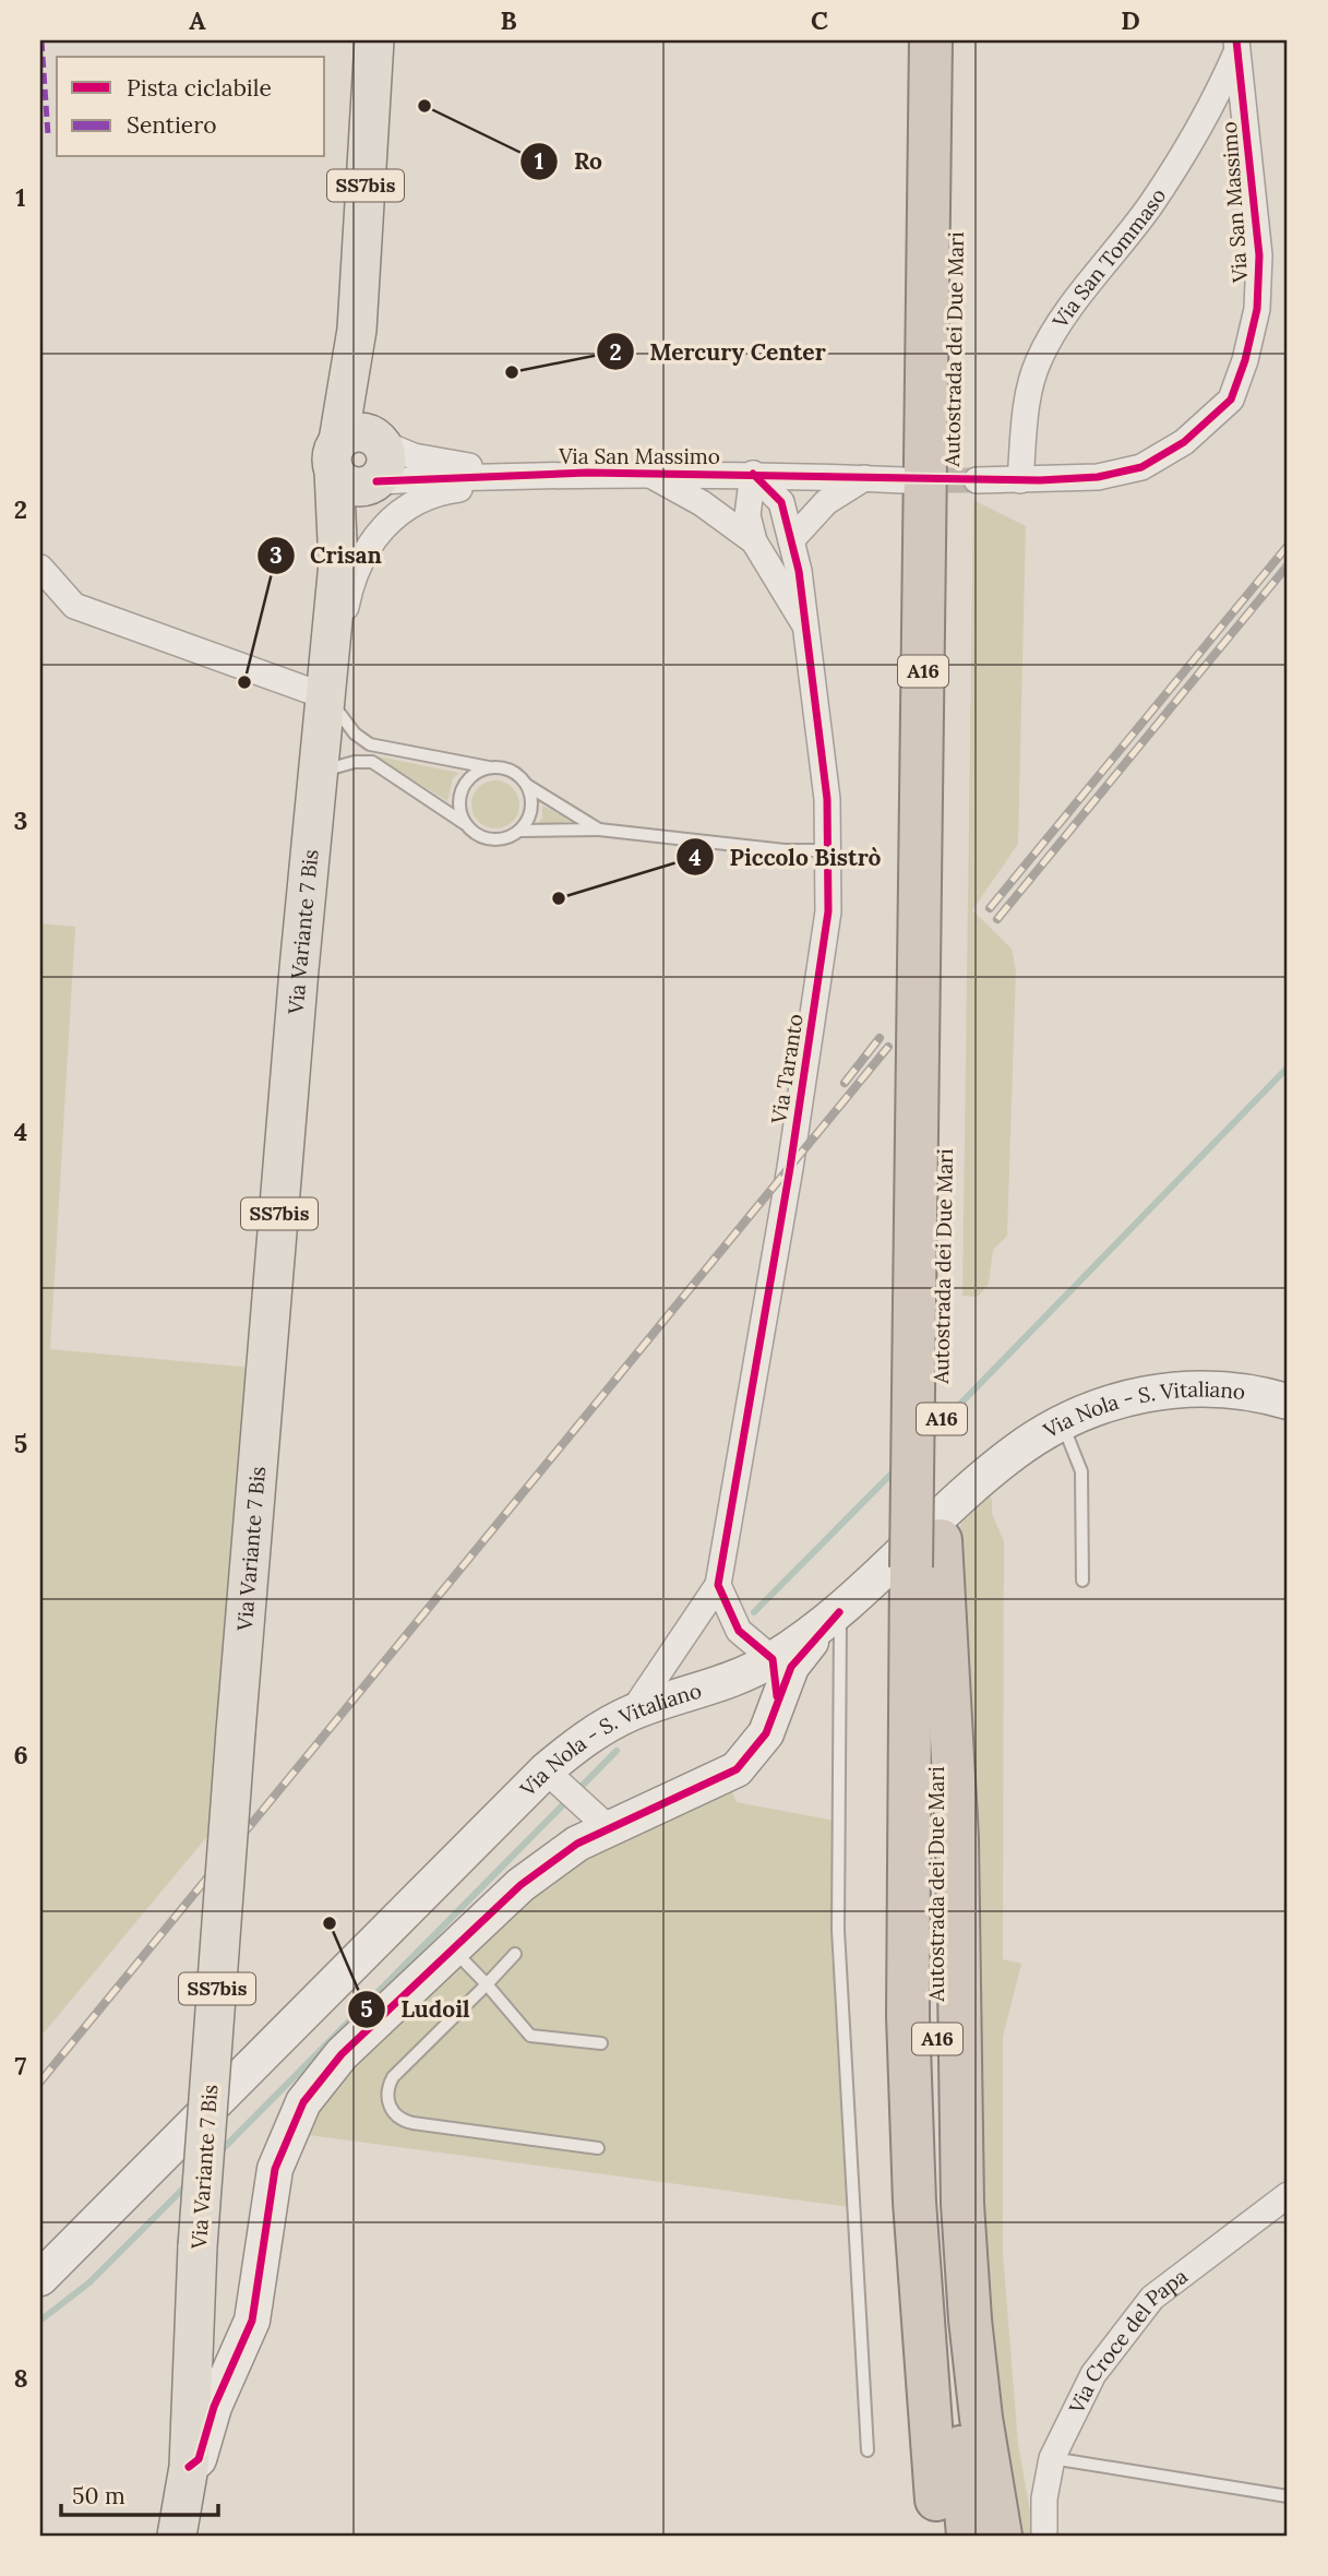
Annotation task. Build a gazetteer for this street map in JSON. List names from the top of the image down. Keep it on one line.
{"streets":{"highway":["Autostrada dei Due Mari","A16"],"main road":["SS7bis","Via Variante 7 Bis","Via Nola - S. Vitaliano"],"street":["Via San Massimo","Via San Tommaso","Via Taranto","Via Croce del Papa"]},"crossings":[["SS7bis","Via San Massimo"],["SS7bis","Via Variante 7 Bis"],["Via San Massimo","Via San Tommaso"],["Via San Massimo","Via Variante 7 Bis"],["Via San Massimo","Via Taranto"]],"places":["Ro","Mercury Center","Crisan","Piccolo Bistrò","Ludoil"],"legend":["Pista ciclabile","Sentiero"],"scale_bar":"50 m","grid":{"columns":["A","B","C","D"],"rows":["1","2","3","4","5","6","7","8"]}}
